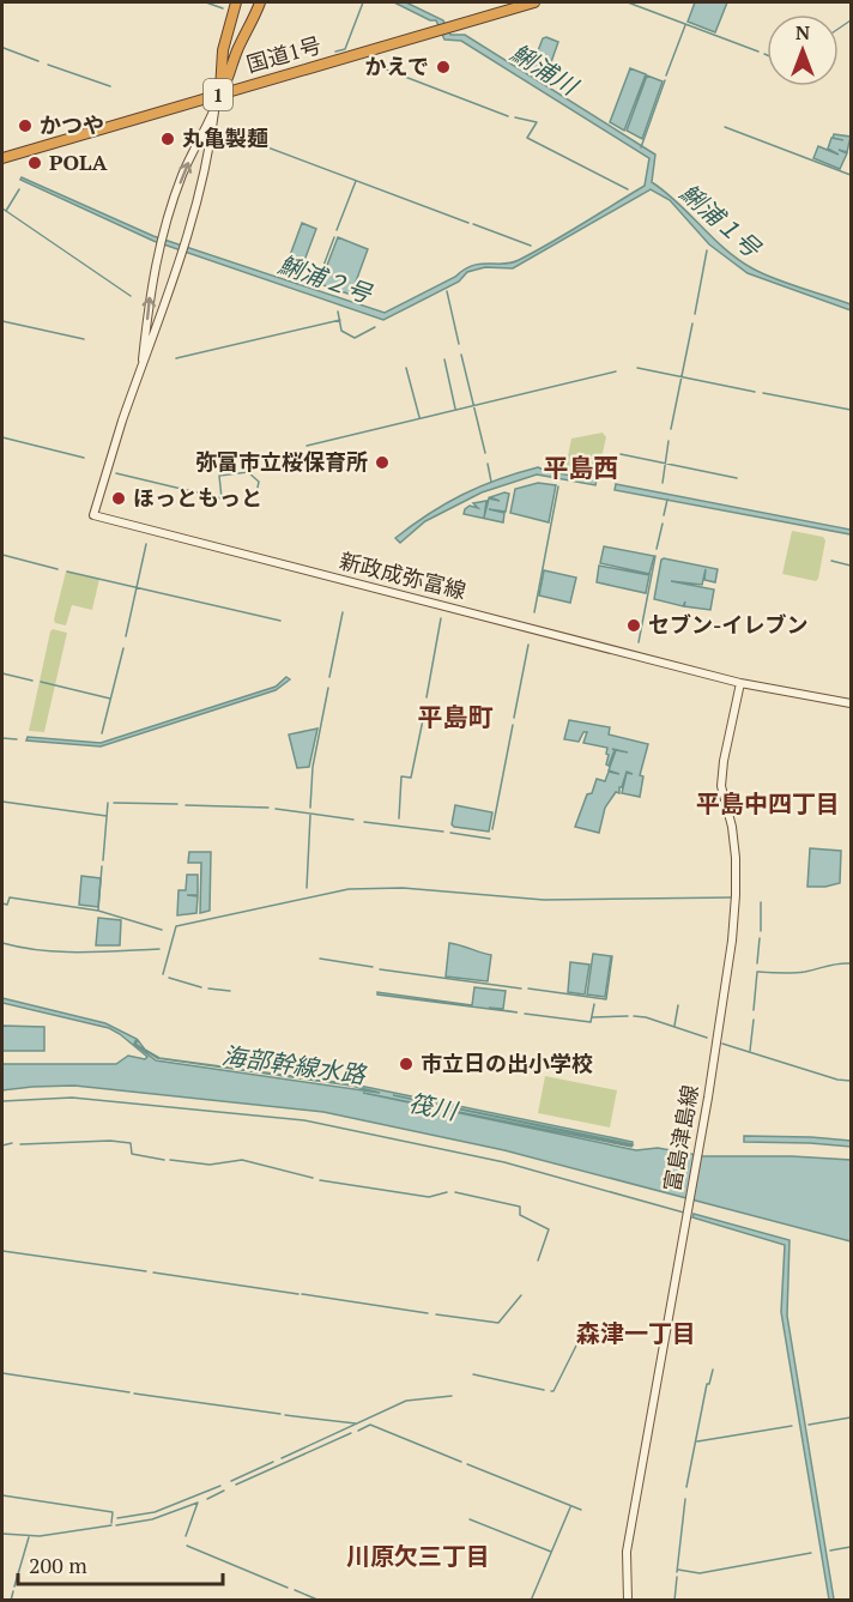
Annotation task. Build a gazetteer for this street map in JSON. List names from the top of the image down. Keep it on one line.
{"streets":{"highway":["国道1号","1"],"main road":["新政成弥富線","富島津島線"]},"crossings":[["国道1号","新政成弥富線"],["新政成弥富線","富島津島線"]],"districts":["平島西","平島町","平島中四丁目","森津一丁目","川原欠三丁目"],"water":["鯏浦川","鯏浦１号","鯏浦２号","海部幹線水路","筏川"],"places":["かえで","かつや","丸亀製麺","POLA","弥富市立桜保育所","ほっともっと","セブン-イレブン","市立日の出小学校"],"scale_bar":"200 m","north":"top"}
